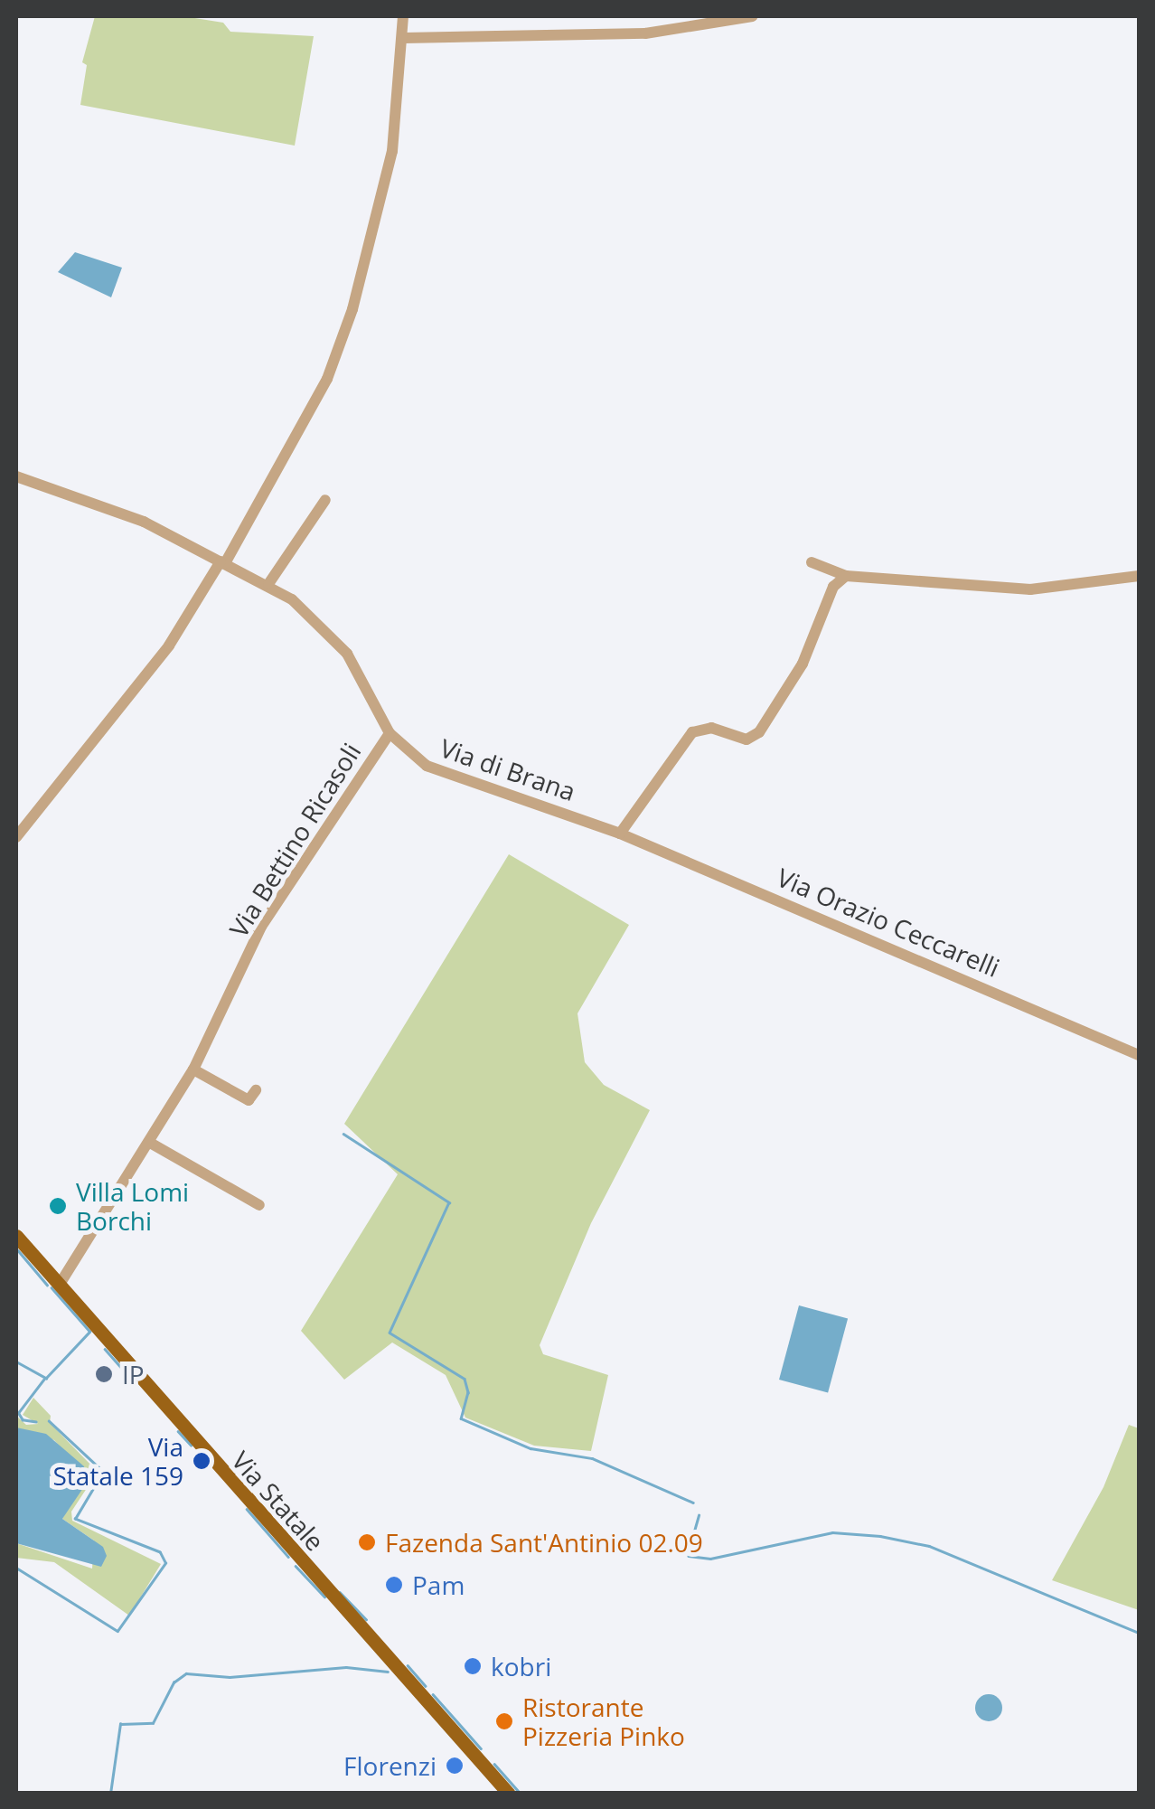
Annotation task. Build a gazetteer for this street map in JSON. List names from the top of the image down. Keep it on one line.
{"streets":{"main road":["Via Statale"],"street":["Via di Brana","Via Bettino Ricasoli","Via Orazio Ceccarelli"]},"crossings":[["Via di Brana","Via Bettino Ricasoli"],["Via di Brana","Via Orazio Ceccarelli"],["Via Bettino Ricasoli","Via Statale"]],"places":["Villa Lomi Borchi","IP","Via Statale 159","Fazenda Sant'Antinio 02.09","Pam","kobri","Ristorante Pizzeria Pinko","Florenzi"]}
